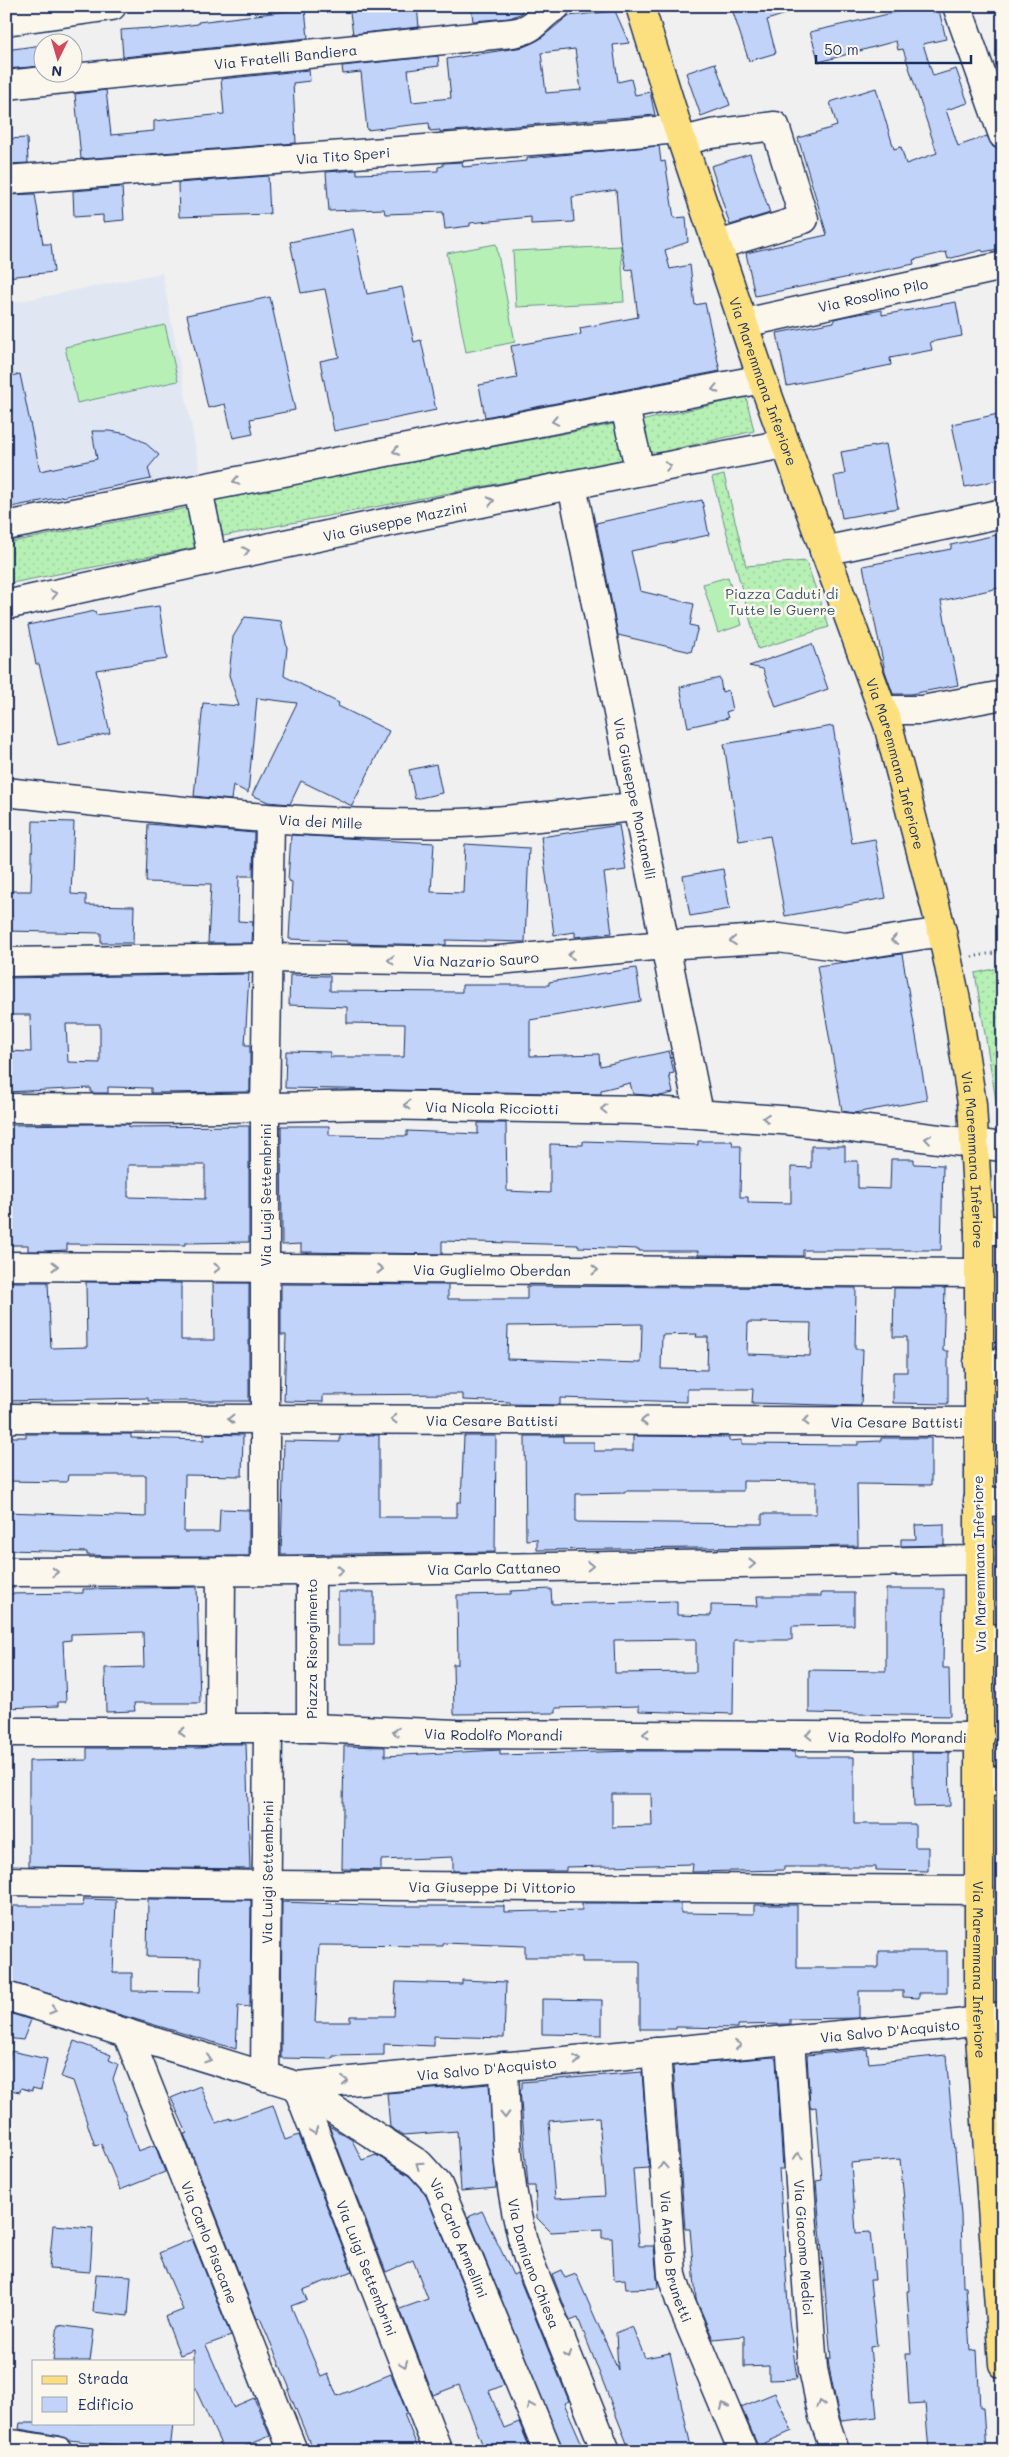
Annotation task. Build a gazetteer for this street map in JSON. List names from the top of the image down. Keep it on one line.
{"streets":{"main road":["Via Maremmana Inferiore"],"street":["Via Fratelli Bandiera","Via Tito Speri","Via Rosolino Pilo","Via Giuseppe Mazzini","Via Giuseppe Montanelli","Via dei Mille","Via Nazario Sauro","Via Nicola Ricciotti","Via Luigi Settembrini","Via Guglielmo Oberdan","Via Cesare Battisti","Via Carlo Cattaneo","Piazza Risorgimento","Via Rodolfo Morandi","Via Giuseppe Di Vittorio","Via Salvo D'Acquisto","Via Carlo Armellini","Via Carlo Pisacane","Via Giacomo Medici","Via Angelo Brunetti","Via Damiano Chiesa"]},"crossings":[["Via Tito Speri","Via Maremmana Inferiore"],["Via Rosolino Pilo","Via Maremmana Inferiore"],["Via Maremmana Inferiore","Via Giuseppe Mazzini"],["Via Maremmana Inferiore","Via Nazario Sauro"],["Via Maremmana Inferiore","Via Nicola Ricciotti"],["Via Maremmana Inferiore","Via Guglielmo Oberdan"],["Via Maremmana Inferiore","Via Cesare Battisti"],["Via Maremmana Inferiore","Via Carlo Cattaneo"],["Via Maremmana Inferiore","Via Rodolfo Morandi"],["Via Maremmana Inferiore","Via Giuseppe Di Vittorio"],["Via Maremmana Inferiore","Via Salvo D'Acquisto"],["Via Giuseppe Mazzini","Via Giuseppe Montanelli"],["Via Giuseppe Montanelli","Via dei Mille"],["Via Giuseppe Montanelli","Via Nazario Sauro"],["Via Giuseppe Montanelli","Via Nicola Ricciotti"],["Via dei Mille","Via Luigi Settembrini"],["Via Nazario Sauro","Via Luigi Settembrini"],["Via Nicola Ricciotti","Via Luigi Settembrini"],["Via Luigi Settembrini","Via Guglielmo Oberdan"],["Via Luigi Settembrini","Via Cesare Battisti"],["Via Luigi Settembrini","Via Carlo Cattaneo"],["Via Luigi Settembrini","Via Rodolfo Morandi"],["Via Luigi Settembrini","Via Giuseppe Di Vittorio"],["Via Luigi Settembrini","Via Salvo D'Acquisto"],["Via Luigi Settembrini","Via Carlo Armellini"],["Via Carlo Cattaneo","Piazza Risorgimento"],["Piazza Risorgimento","Via Rodolfo Morandi"],["Via Salvo D'Acquisto","Via Carlo Armellini"],["Via Salvo D'Acquisto","Via Carlo Pisacane"],["Via Salvo D'Acquisto","Via Giacomo Medici"],["Via Salvo D'Acquisto","Via Angelo Brunetti"],["Via Salvo D'Acquisto","Via Damiano Chiesa"]],"one_way":["Via Nazario Sauro","Via Nicola Ricciotti","Via Guglielmo Oberdan","Via Cesare Battisti","Via Carlo Cattaneo","Via Rodolfo Morandi","Via Salvo D'Acquisto","Via Carlo Armellini","Via Giacomo Medici","Via Angelo Brunetti","Via Damiano Chiesa"],"parks":["Piazza Caduti di Tutte le Guerre"],"legend":["Strada","Edificio"],"scale_bar":"50 m","north":"bottom"}
